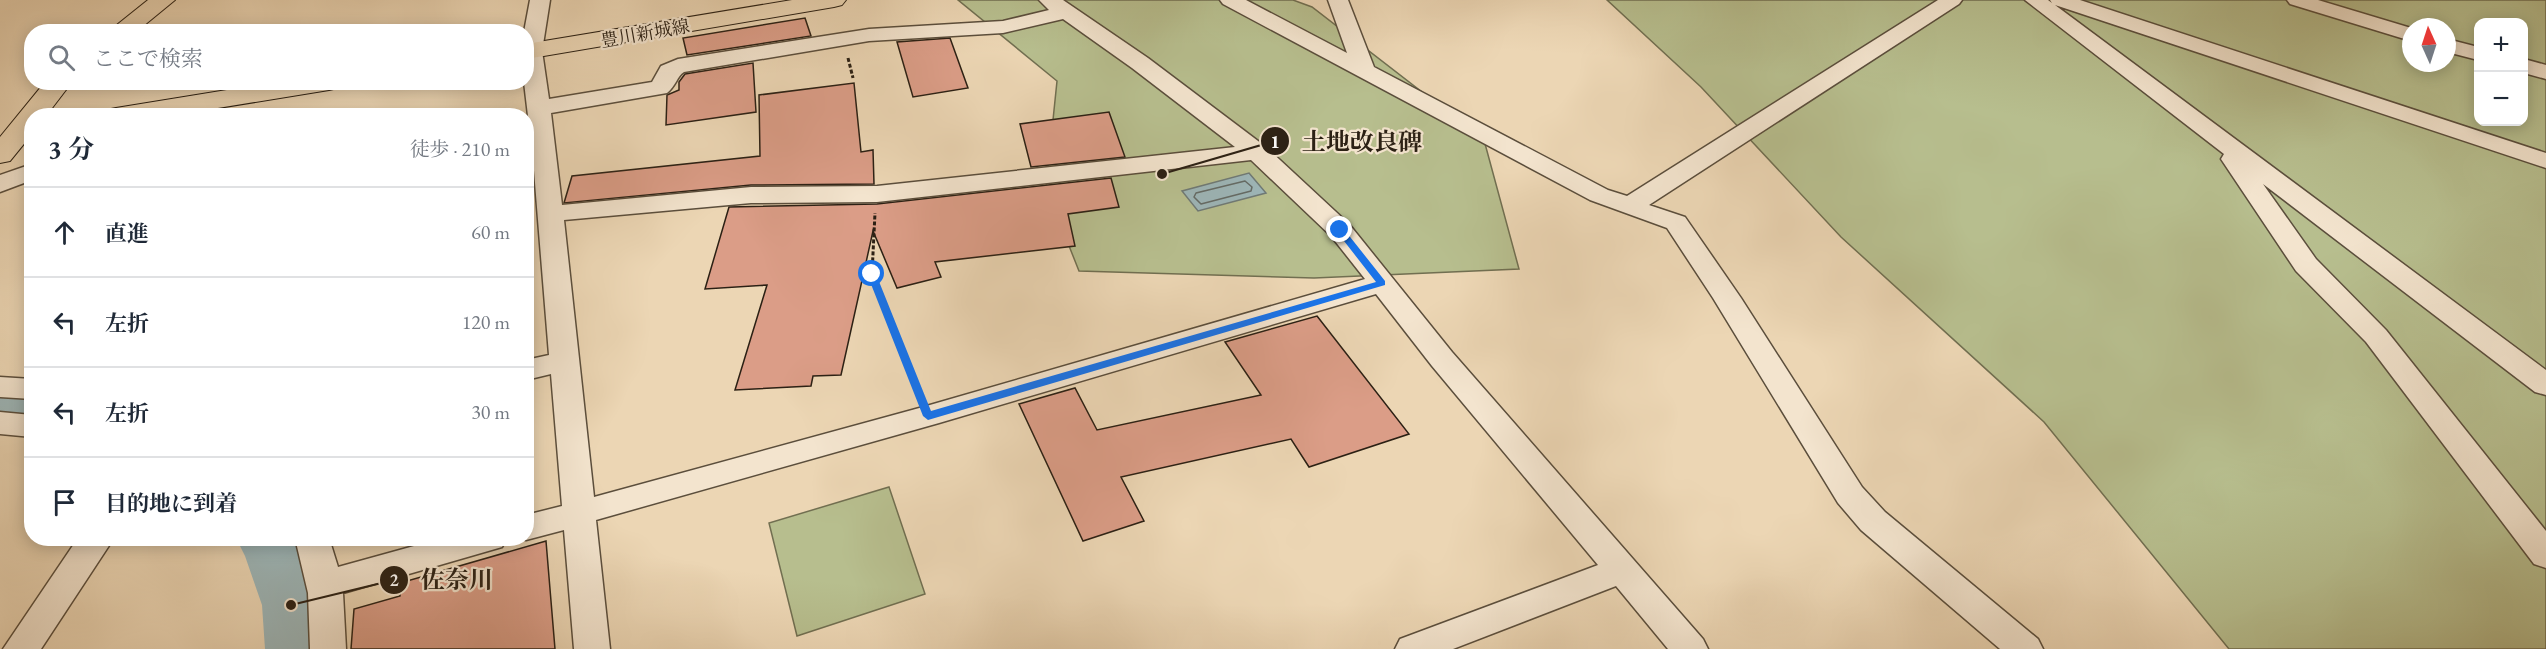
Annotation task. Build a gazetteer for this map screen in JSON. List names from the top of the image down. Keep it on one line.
{"streets":{"main road":["豊川新城線"]},"places":["土地改良碑","佐奈川"],"north":"top","page":{"map_buttons":["+","−"],"search":"ここで検索","heading":["3 分","徒歩 · 210 m"],"list":[["直進","60 m"],["左折","120 m"],["左折","30 m"],"目的地に到着"]}}
